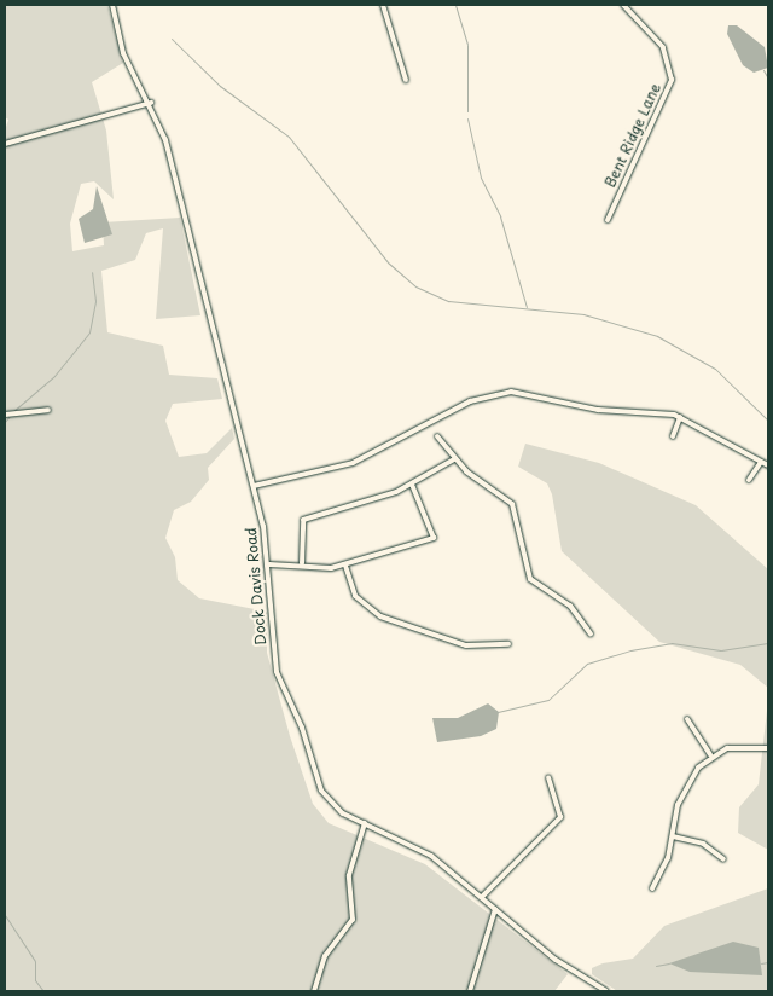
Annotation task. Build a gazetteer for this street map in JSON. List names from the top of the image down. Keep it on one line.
{"streets":{"street":["Bent Ridge Lane","Dock Davis Road"]}}
